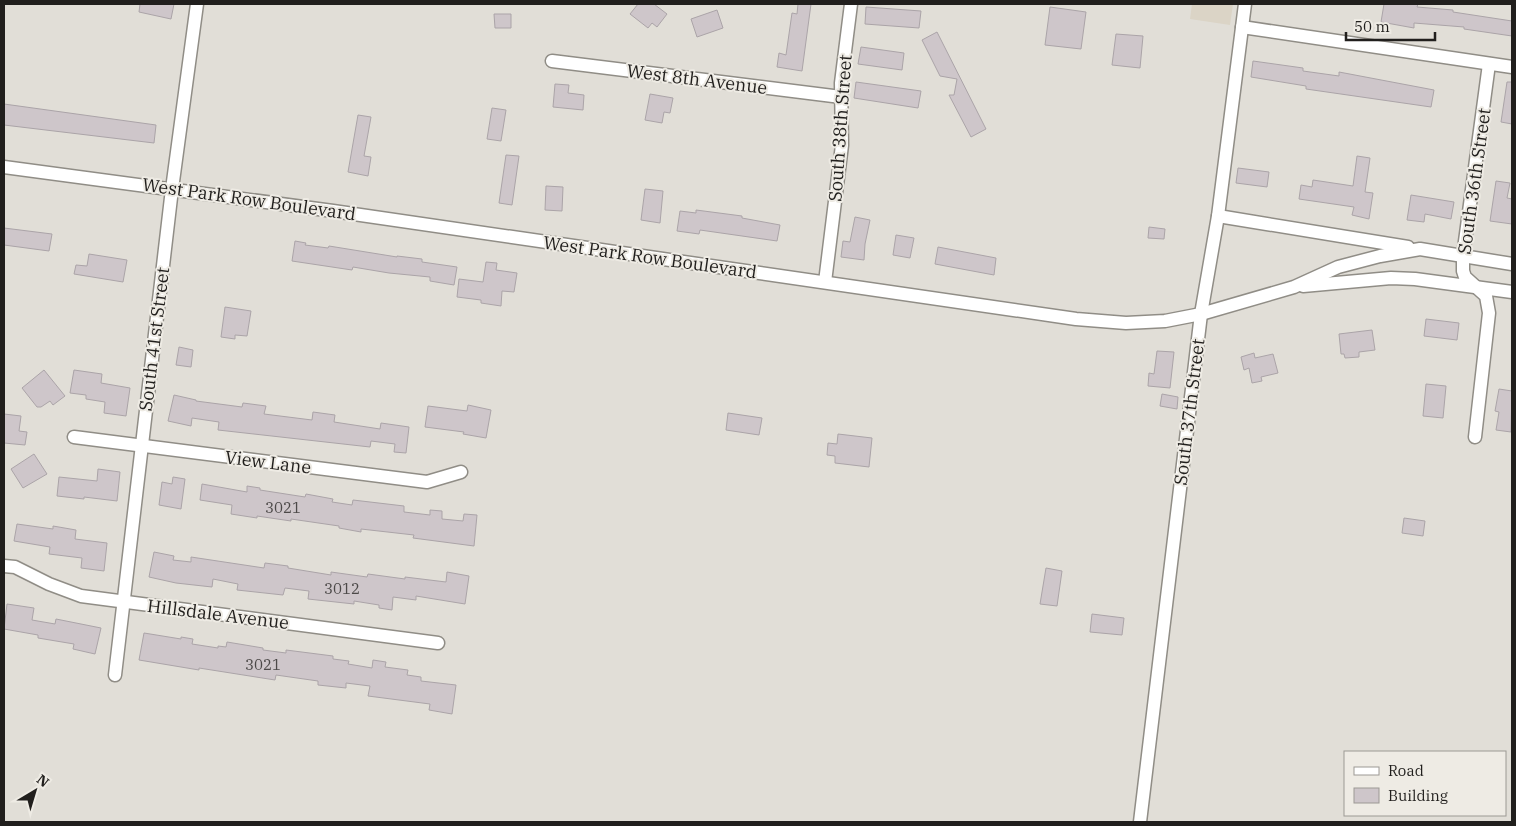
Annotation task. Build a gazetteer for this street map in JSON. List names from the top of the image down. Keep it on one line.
{"streets":{"street":["West 8th Avenue","South 38th Street","South 36th Street","West Park Row Boulevard","South 41st Street","South 37th Street","View Lane","Hillsdale Avenue"]},"crossings":[["West 8th Avenue","South 38th Street"],["South 38th Street","West Park Row Boulevard"],["South 36th Street","West Park Row Boulevard"],["West Park Row Boulevard","South 41st Street"],["West Park Row Boulevard","South 37th Street"],["South 41st Street","View Lane"],["South 41st Street","Hillsdale Avenue"]],"house_numbers":["3021","3012","3021"],"legend":["Road","Building"],"scale_bar":"50 m","north":"top right"}
